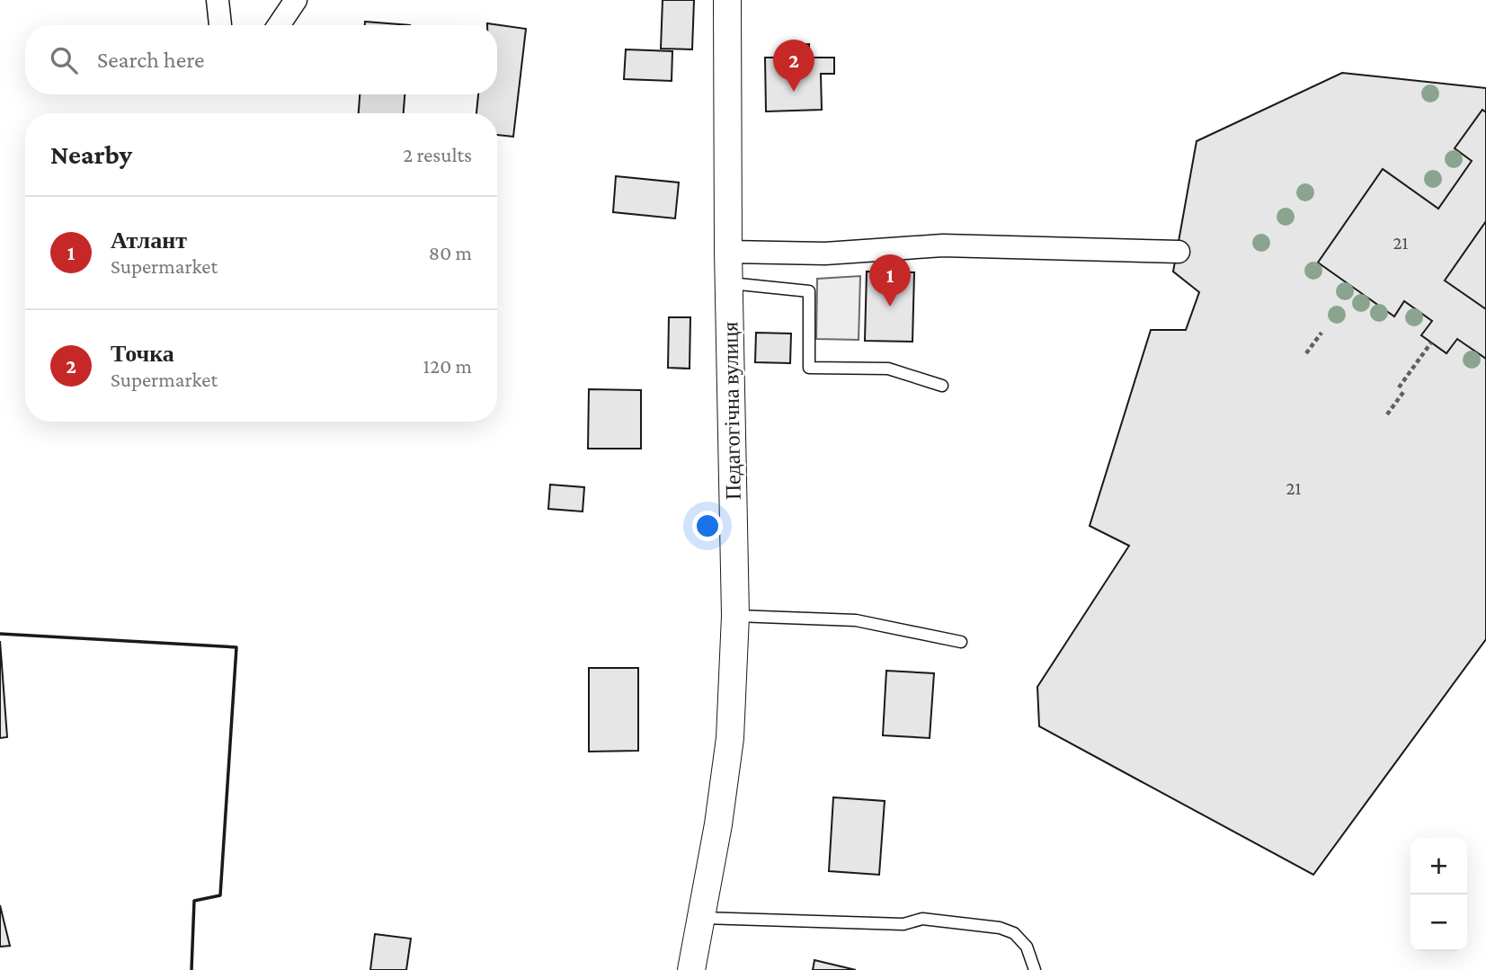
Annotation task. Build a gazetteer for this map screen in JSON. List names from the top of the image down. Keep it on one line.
{"streets":{"street":["Педагогічна вулиця"]},"house_numbers":["21","21"],"page":{"search":"Search here","pins":["2","1"],"heading":["Nearby","2 results"],"list":[{"mark":"1","name":"Атлант","note":"Supermarket","value":"80 m"},{"mark":"2","name":"Точка","note":"Supermarket","value":"120 m"}],"map_buttons":["+","−"]}}
